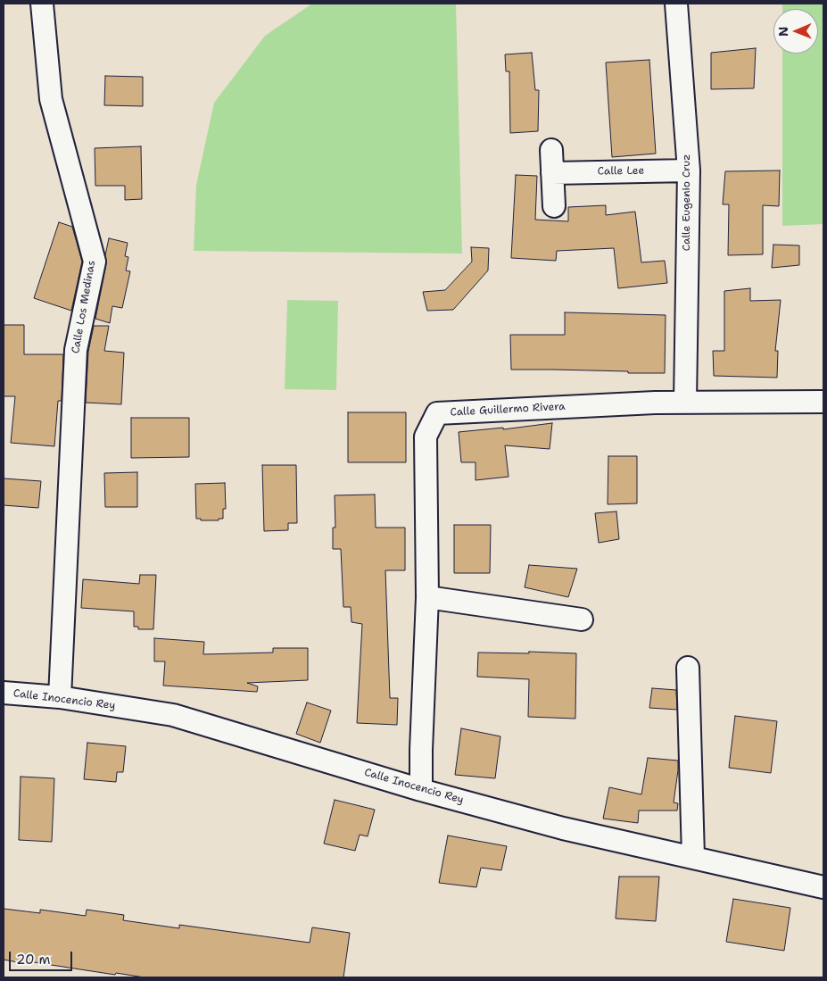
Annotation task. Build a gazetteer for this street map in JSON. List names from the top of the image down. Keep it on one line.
{"streets":{"street":["Calle Lee","Calle Eugenio Cruz","Calle Los Medinas","Calle Guillermo Rivera","Calle Inocencio Rey"]},"crossings":[["Calle Lee","Calle Eugenio Cruz"],["Calle Eugenio Cruz","Calle Guillermo Rivera"],["Calle Los Medinas","Calle Inocencio Rey"],["Calle Guillermo Rivera","Calle Inocencio Rey"]],"scale_bar":"20 m","north":"left"}
